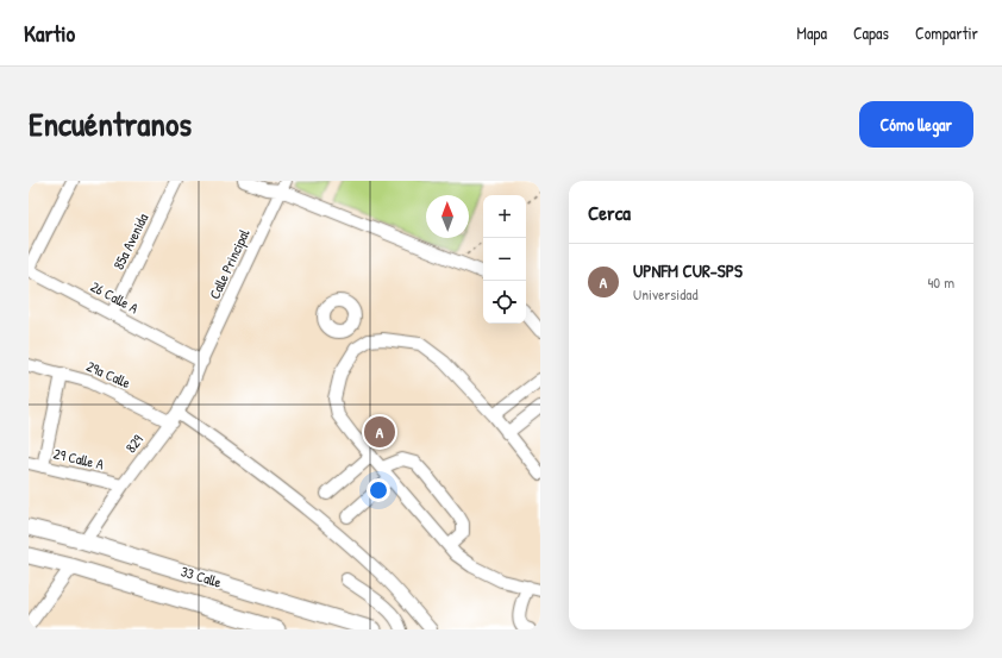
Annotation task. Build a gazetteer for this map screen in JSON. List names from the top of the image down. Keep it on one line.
{"streets":{"main road":["33 Calle"],"street":["85a Avenida","Calle Principal","26 Calle A","29a Calle","829","29 Calle A"]},"crossings":[["85a Avenida","26 Calle A"],["Calle Principal","26 Calle A"],["Calle Principal","829"],["26 Calle A","829"],["29a Calle","829"],["829","29 Calle A"],["829","33 Calle"]],"north":"top","page":{"header":"Kartio","nav":["Mapa","Capas","Compartir"],"title":"Encuéntranos","buttons":"Cómo llegar","heading":"Cerca","map_buttons":["+","−"],"list":[{"mark":"A","name":"UPNFM CUR-SPS","note":"Universidad","value":"40 m"}],"pins":"A"}}
